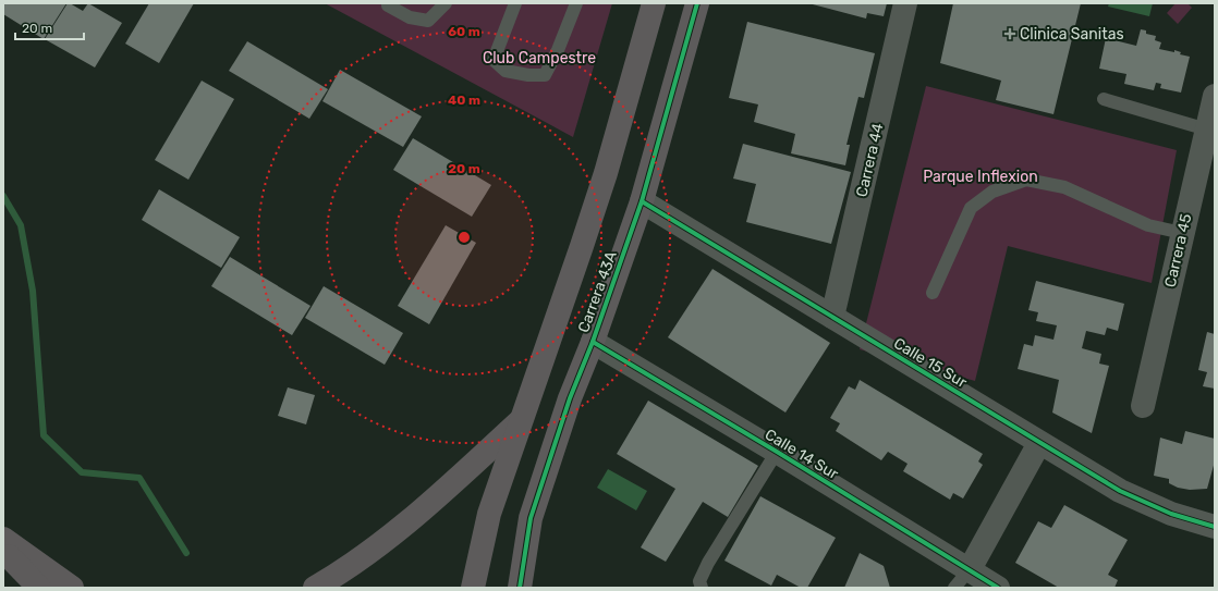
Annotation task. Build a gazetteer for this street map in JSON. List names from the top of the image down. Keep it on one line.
{"streets":{"main road":["Carrera 43A"],"street":["Carrera 44","Carrera 45","Calle 15 Sur","Calle 14 Sur"]},"crossings":[["Carrera 44","Calle 15 Sur"],["Carrera 43A","Calle 15 Sur"],["Carrera 43A","Calle 14 Sur"]],"parks":["Club Campestre","Parque Inflexion"],"places":{"health":["Clinica Sanitas"]},"scale_bar":"20 m","rings":["60 m","40 m","20 m"]}
